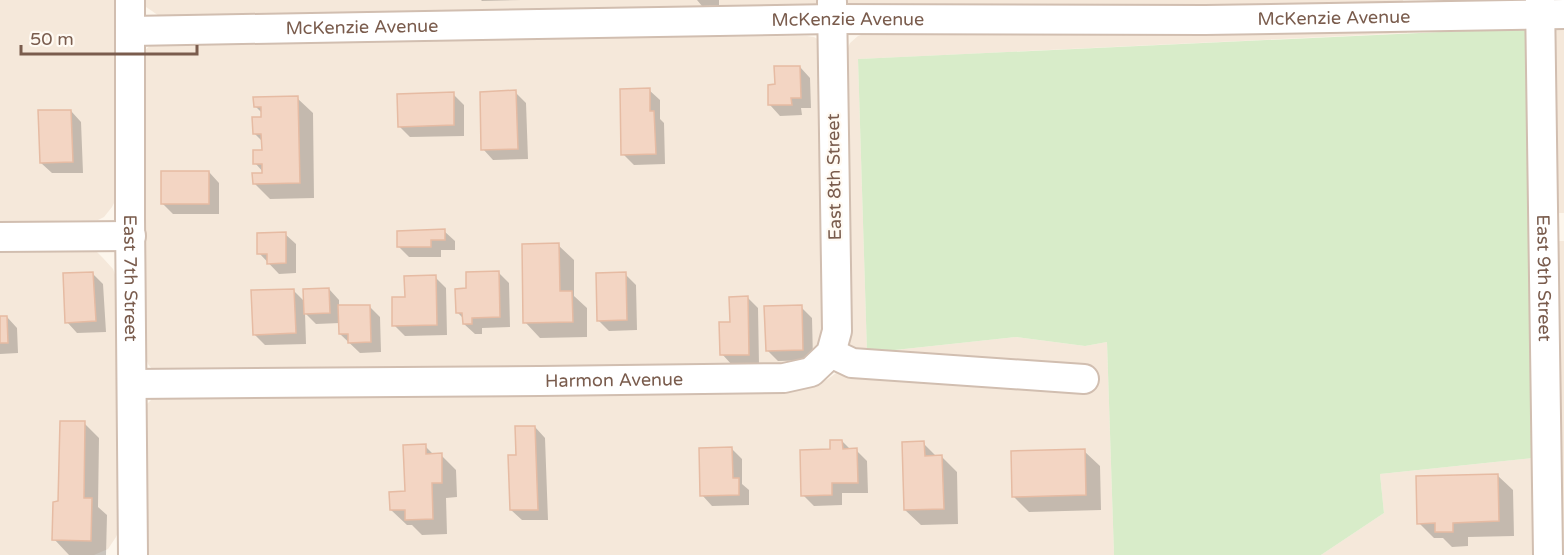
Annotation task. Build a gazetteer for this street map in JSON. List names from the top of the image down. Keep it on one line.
{"streets":{"street":["McKenzie Avenue","East 8th Street","East 7th Street","East 9th Street","Harmon Avenue"]},"crossings":[["McKenzie Avenue","East 8th Street"],["McKenzie Avenue","East 7th Street"],["McKenzie Avenue","East 9th Street"],["East 8th Street","Harmon Avenue"],["East 7th Street","Harmon Avenue"]],"scale_bar":"50 m"}
